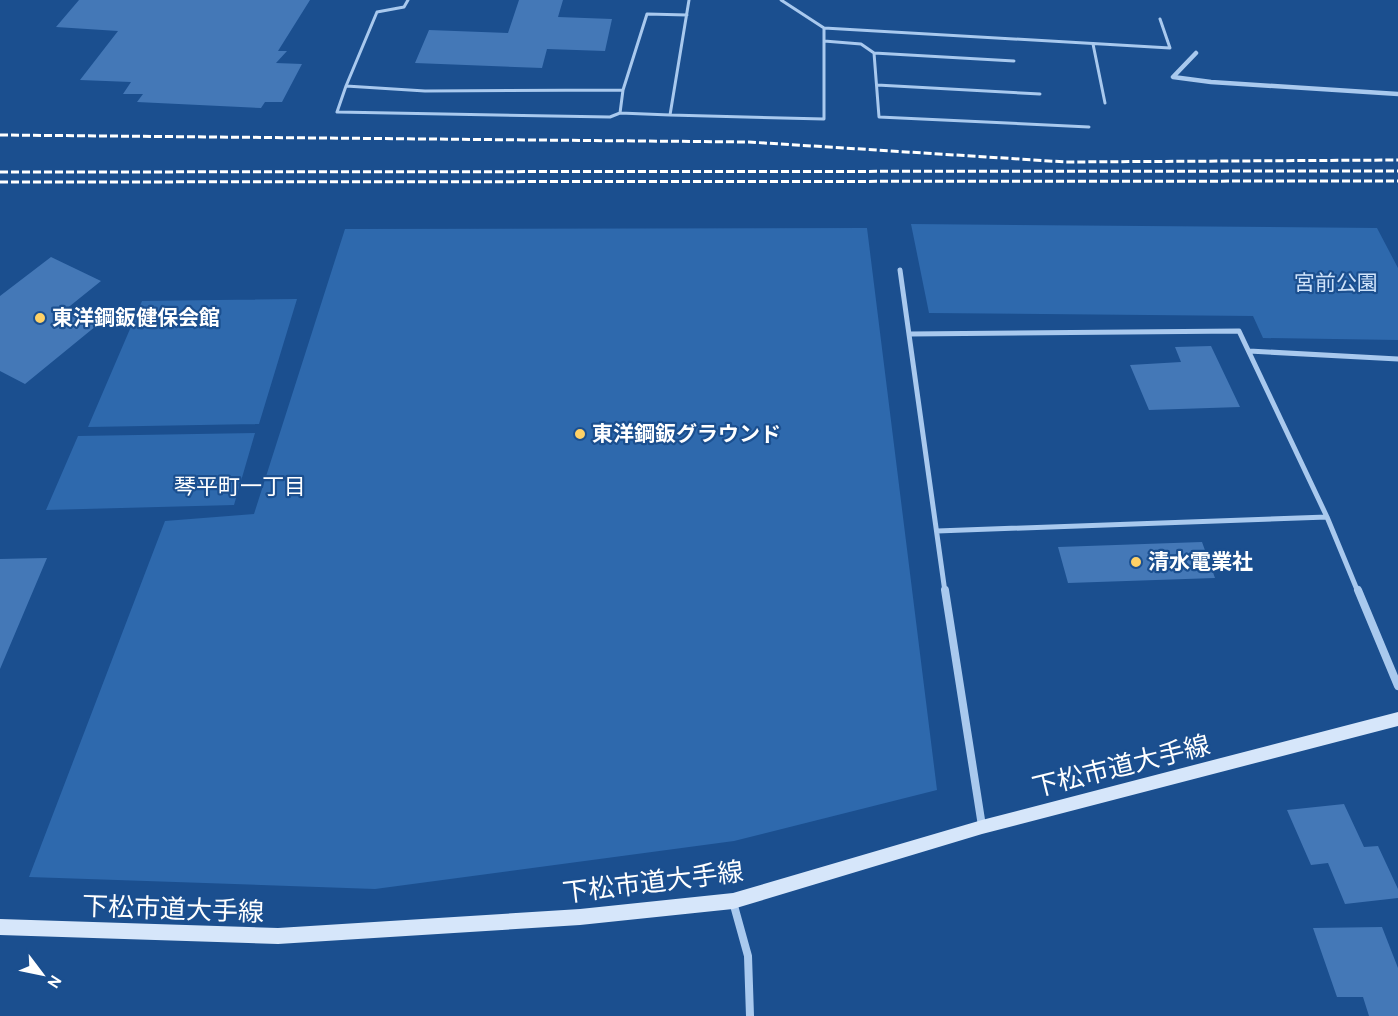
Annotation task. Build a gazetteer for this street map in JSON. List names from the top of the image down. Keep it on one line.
{"streets":{"street":["下松市道大手線"]},"districts":["琴平町一丁目"],"parks":["宮前公園"],"places":["東洋鋼鈑健保会館","東洋鋼鈑グラウンド","清水電業社"],"north":"bottom right"}
